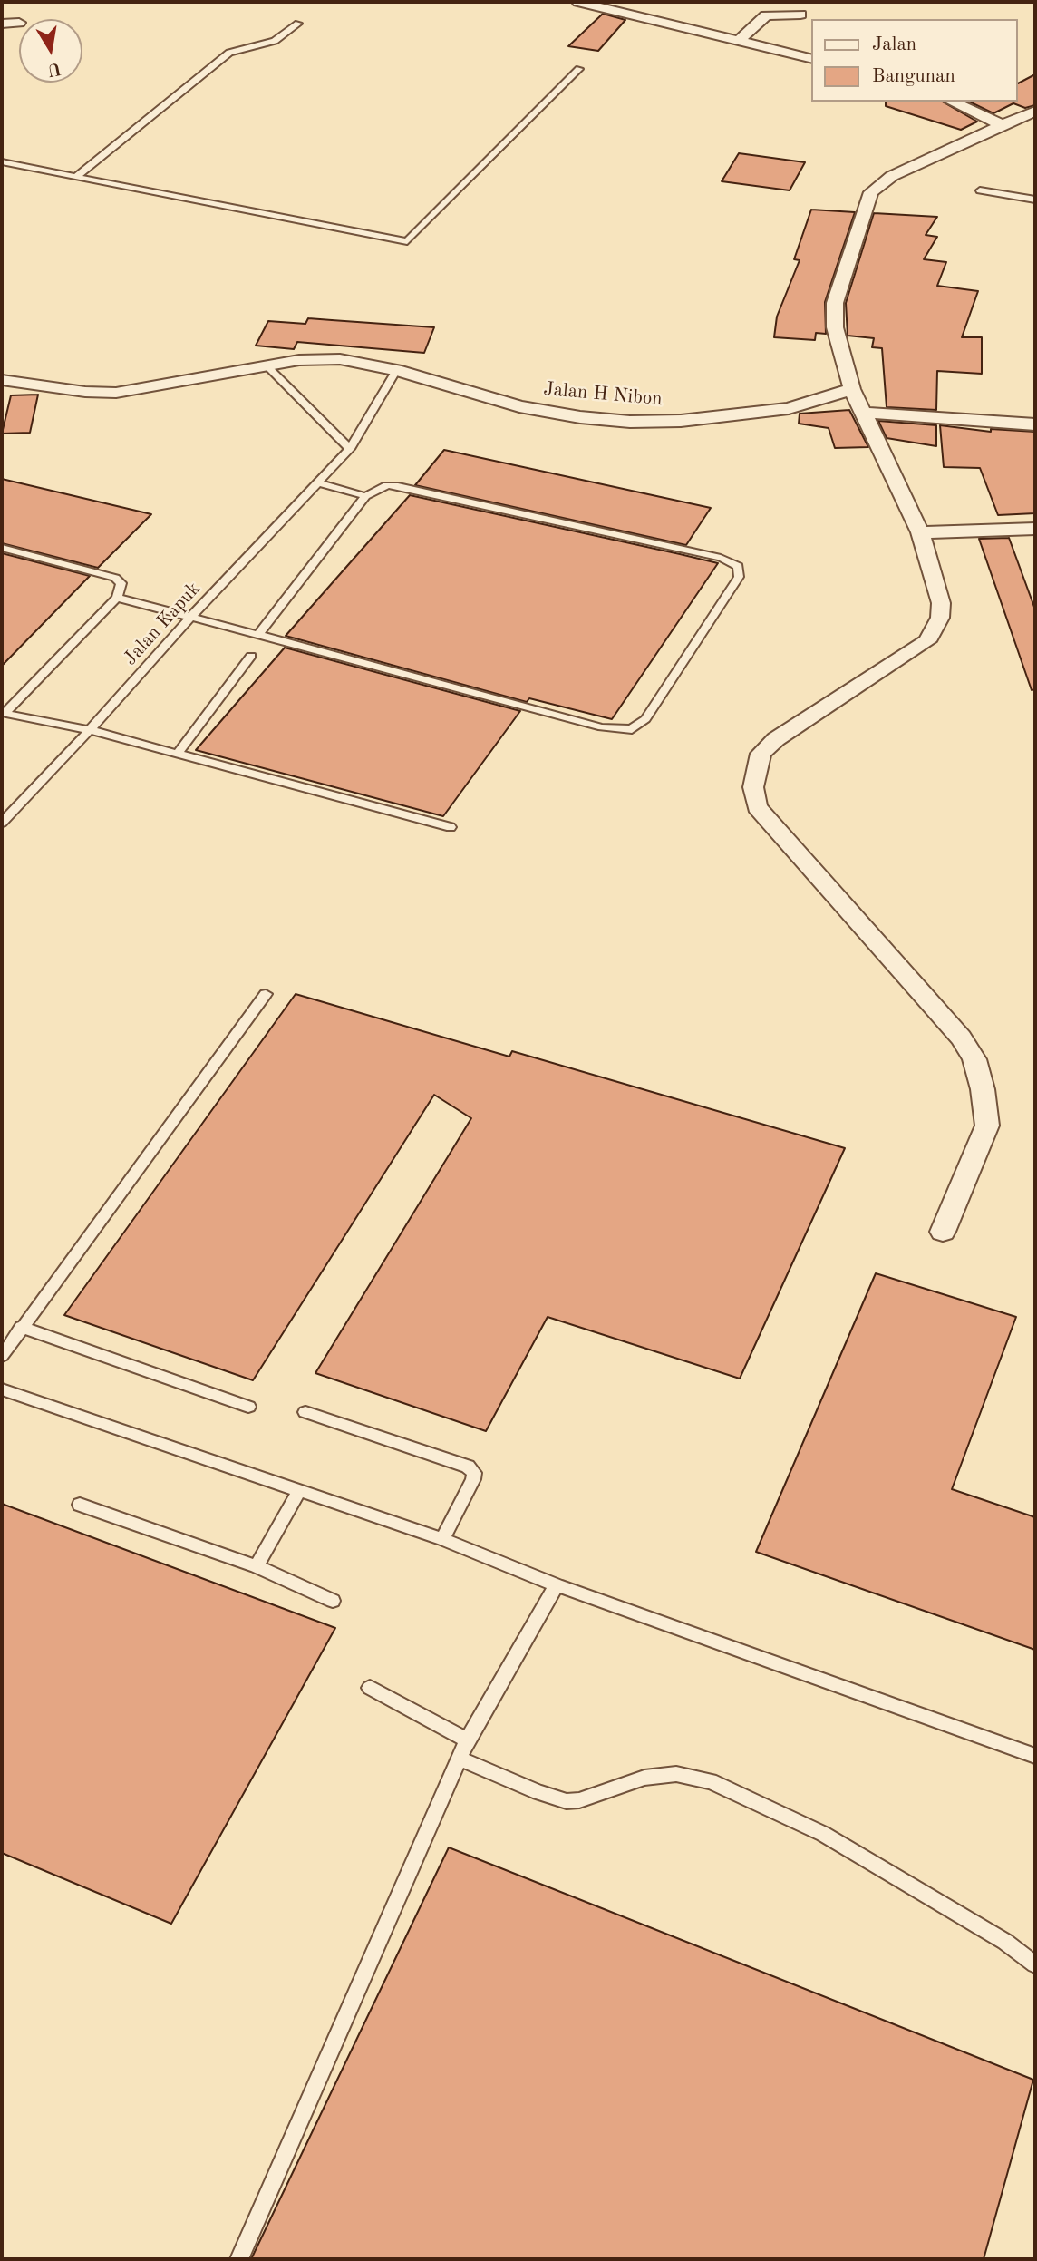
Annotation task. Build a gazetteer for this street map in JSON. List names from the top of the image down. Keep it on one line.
{"streets":{"street":["Jalan H Nibon"],"lane":["Jalan Kapuk"]},"crossings":[["Jalan H Nibon","Jalan Kapuk"]],"legend":["Jalan","Bangunan"],"north":"bottom"}
